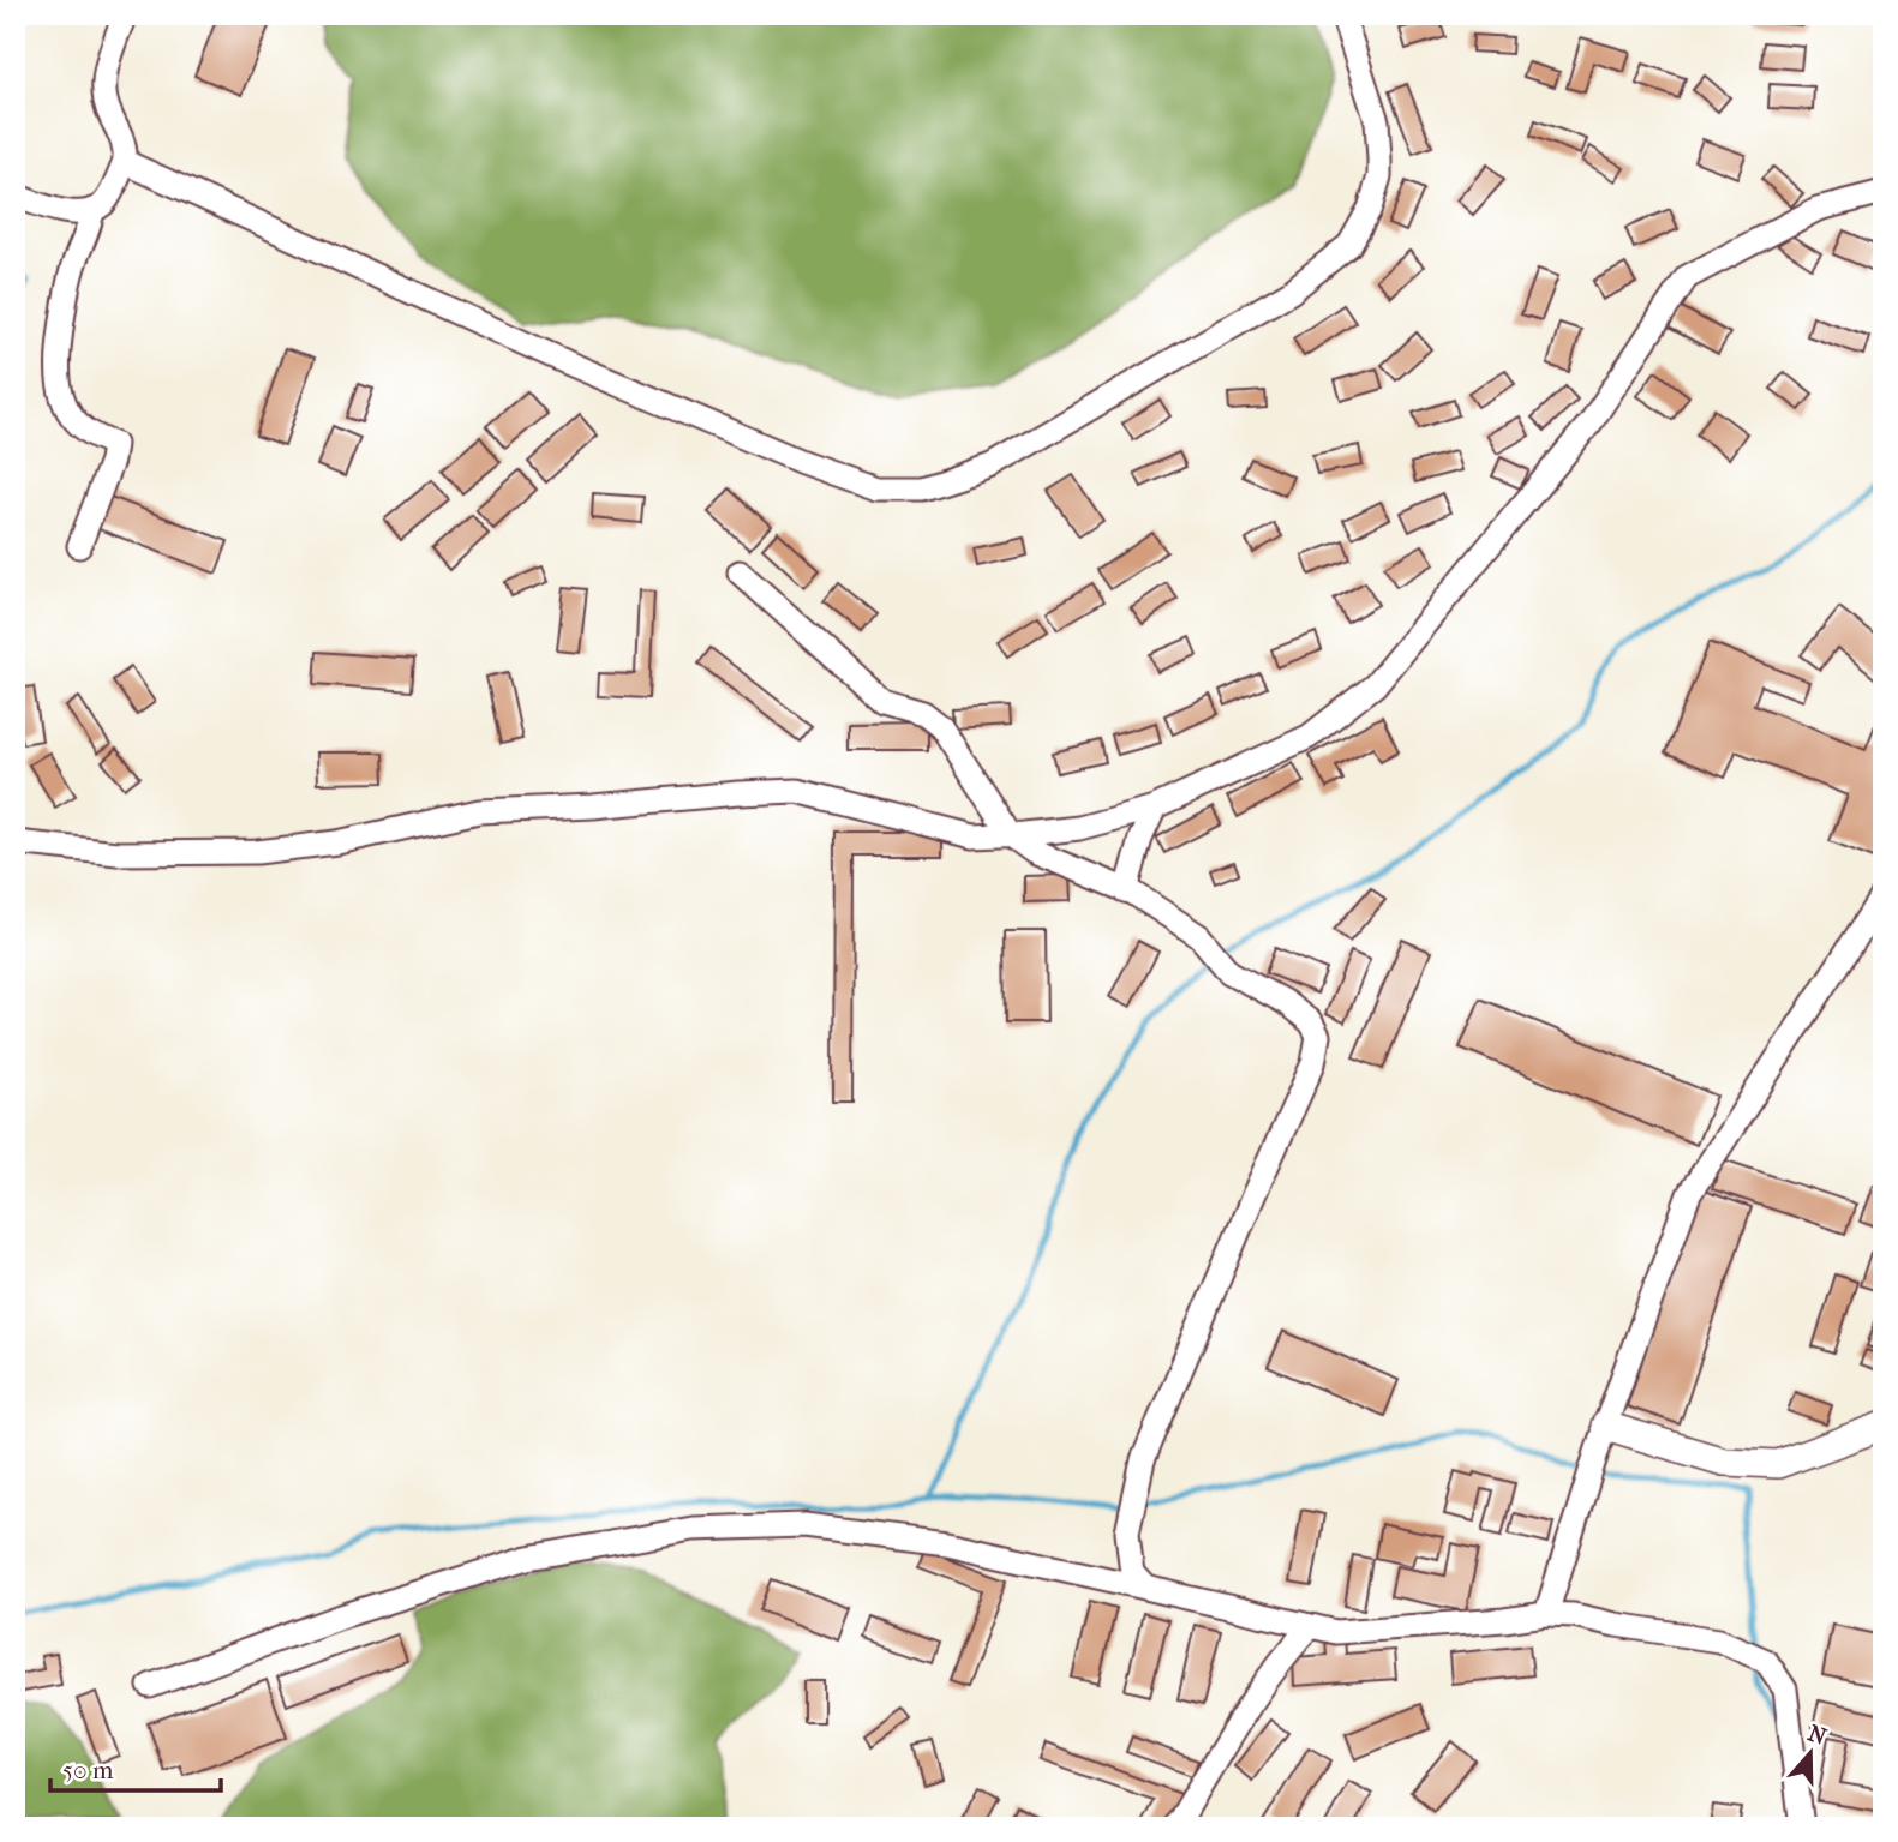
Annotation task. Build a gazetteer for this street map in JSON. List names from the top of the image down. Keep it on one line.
{"scale_bar":"50 m","north":"top"}
